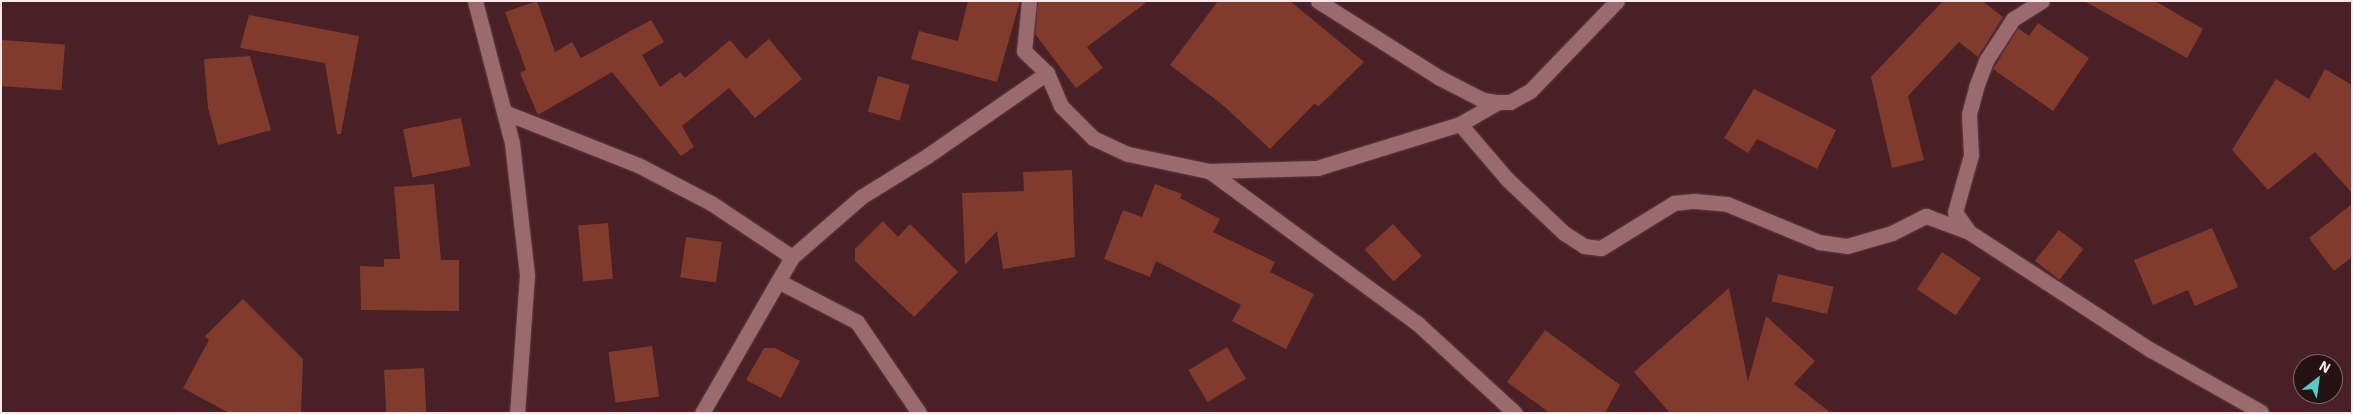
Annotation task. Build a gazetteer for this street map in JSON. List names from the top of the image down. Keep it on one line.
{"north":"top right"}
